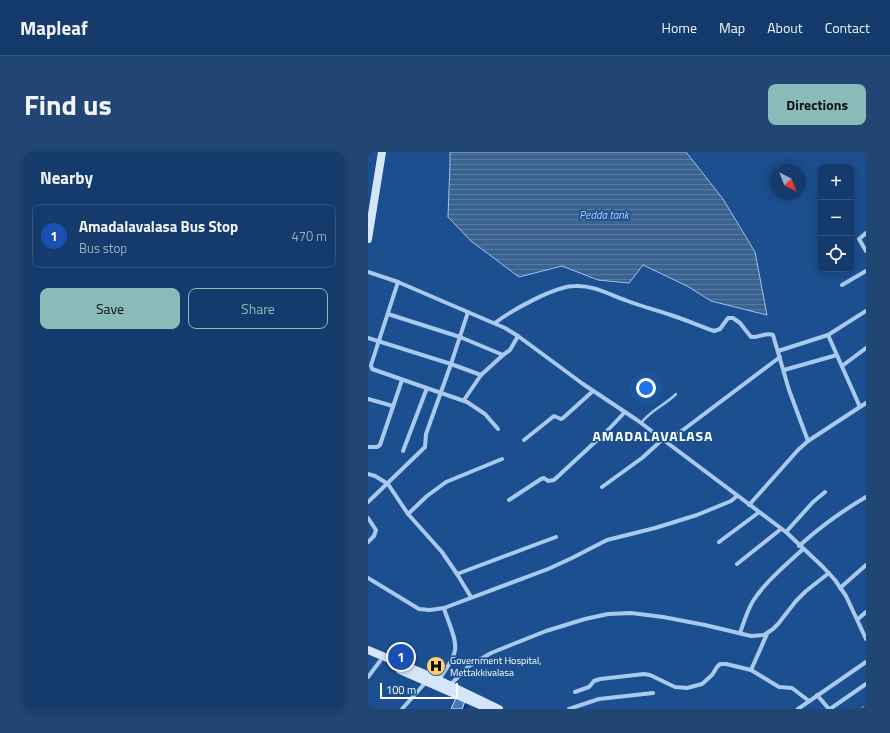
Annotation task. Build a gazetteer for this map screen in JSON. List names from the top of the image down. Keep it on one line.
{"districts":["AMADALAVALASA"],"water":["Pedda tank"],"places":{"hospital":["Government Hospital, Mettakkivalasa"]},"scale_bar":"100 m","north":"bottom right","page":{"header":"Mapleaf","nav":["Home","Map","About","Contact"],"title":"Find us","buttons":["Directions",["Save","Share"]],"heading":"Nearby","map_buttons":["+","−"],"list":[{"mark":"1","name":"Amadalavalasa Bus Stop","note":"Bus stop","value":"470 m"}],"pins":"1","scale":"100 m"}}
